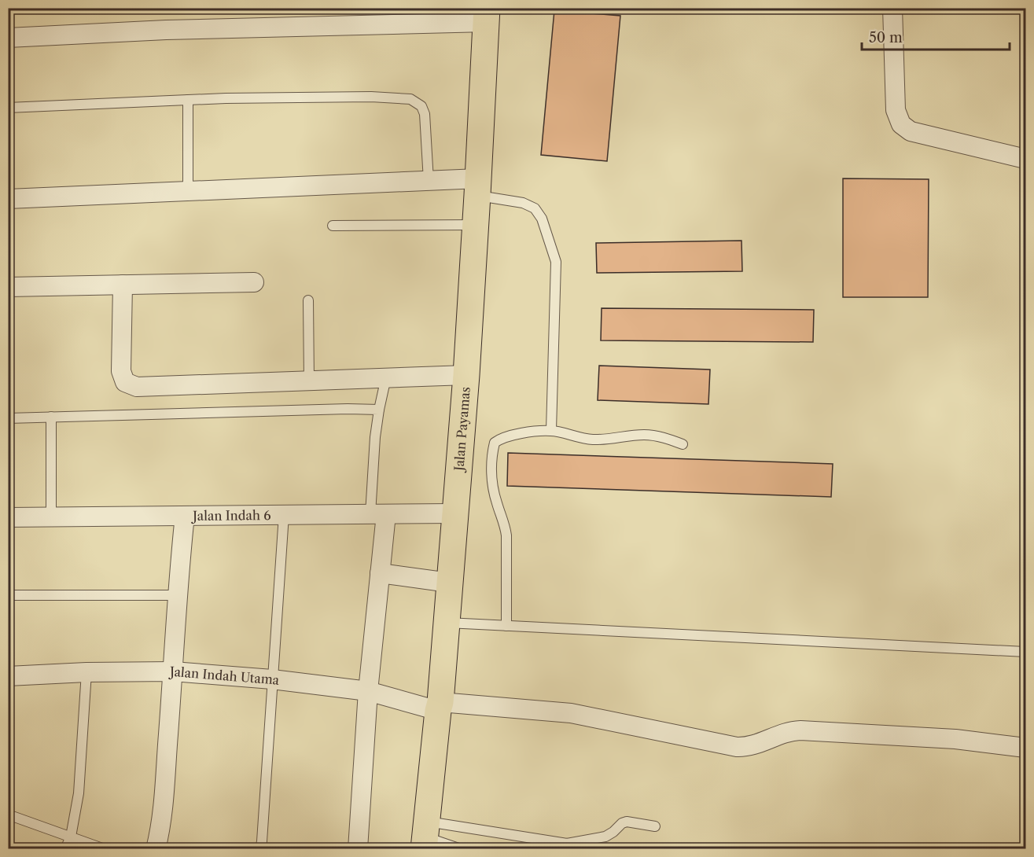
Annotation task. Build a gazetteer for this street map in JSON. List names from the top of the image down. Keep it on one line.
{"streets":{"highway":["Jalan Payamas"],"street":["Jalan Indah 6","Jalan Indah Utama"]},"crossings":[["Jalan Payamas","Jalan Indah 6"],["Jalan Payamas","Jalan Indah Utama"]],"scale_bar":"50 m"}
